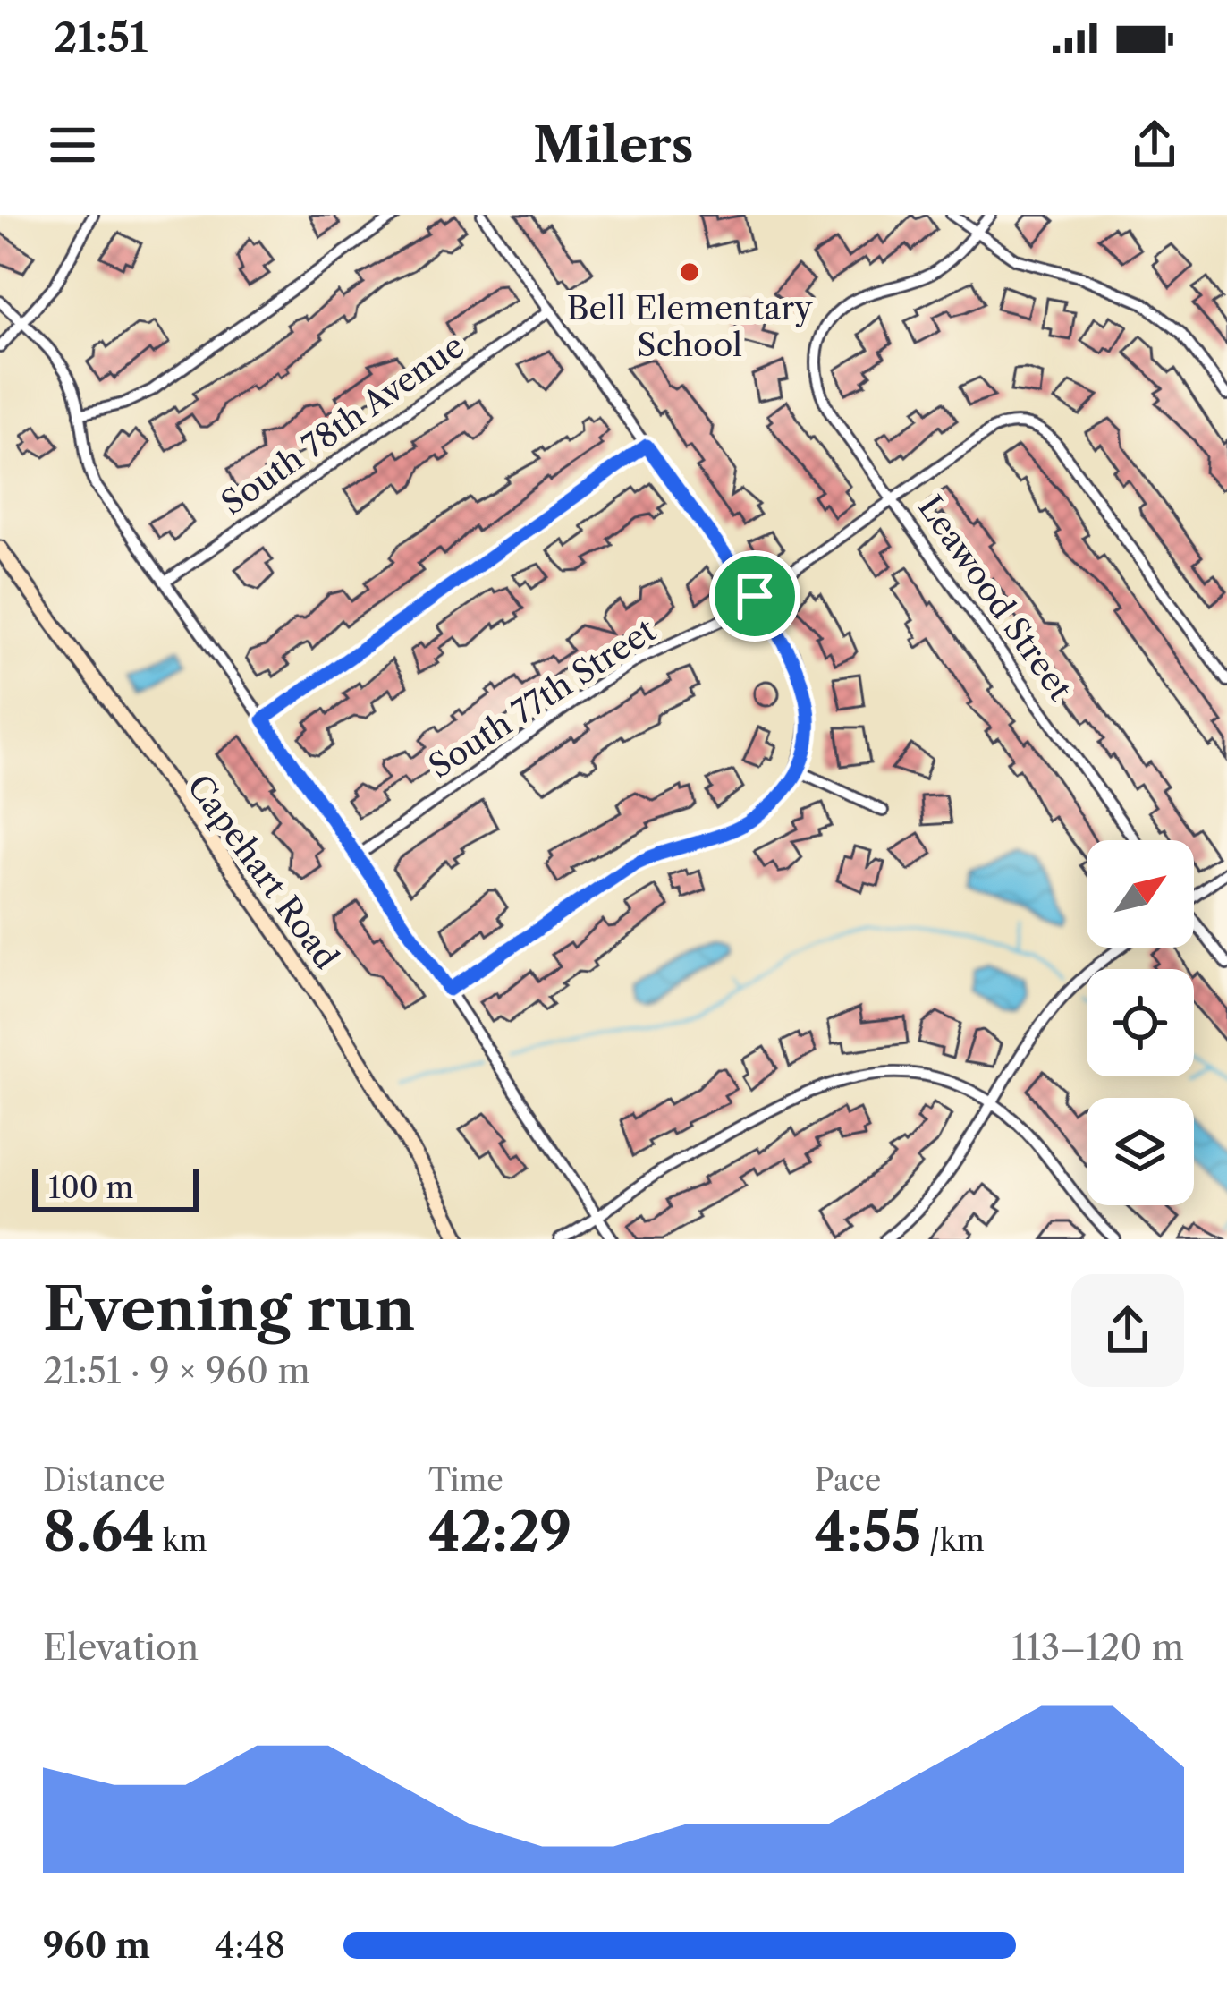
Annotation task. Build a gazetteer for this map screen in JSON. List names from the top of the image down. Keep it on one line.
{"streets":{"street":["South 78th Avenue","Leawood Street","South 77th Street","Capehart Road"]},"crossings":[["Leawood Street","South 77th Street"]],"places":["Bell Elementary School"],"scale_bar":"100 m","north":"top right","page":{"status":"21:51","header":"Milers","scale":"100 m","heading":["Evening run","21:51 · 9 × 960 m"],"stats":[["Distance","8.64 km"],["Time","42:29"],["Pace","4:55 /km"]],"chart":["Elevation","113–120 m"],"list":[{"name":"960 m","note":"4:48"}]}}
